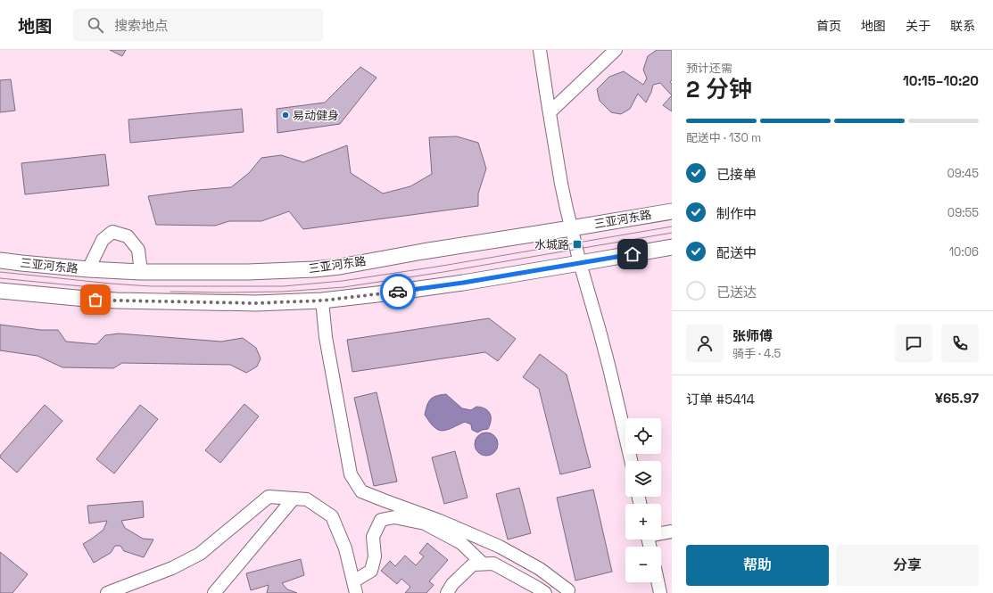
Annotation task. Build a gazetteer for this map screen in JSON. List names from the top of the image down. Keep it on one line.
{"streets":{"main road":["三亚河东路"]},"places":{"other":["易动健身"],"transit":["水城路"]},"page":{"header":"地图","search":"搜索地点","nav":["首页","地图","关于","联系"],"heading":["2 分钟","预计还需","10:15–10:20"],"panel":["张师傅","骑手 · 4.5","订单 #5414","¥65.97"],"bar":"配送中 · 130 m","list":[["已接单","09:45"],["制作中","09:55"],["配送中","10:06"],"已送达"],"map_buttons":["+","−"],"buttons":["帮助","分享"]}}
